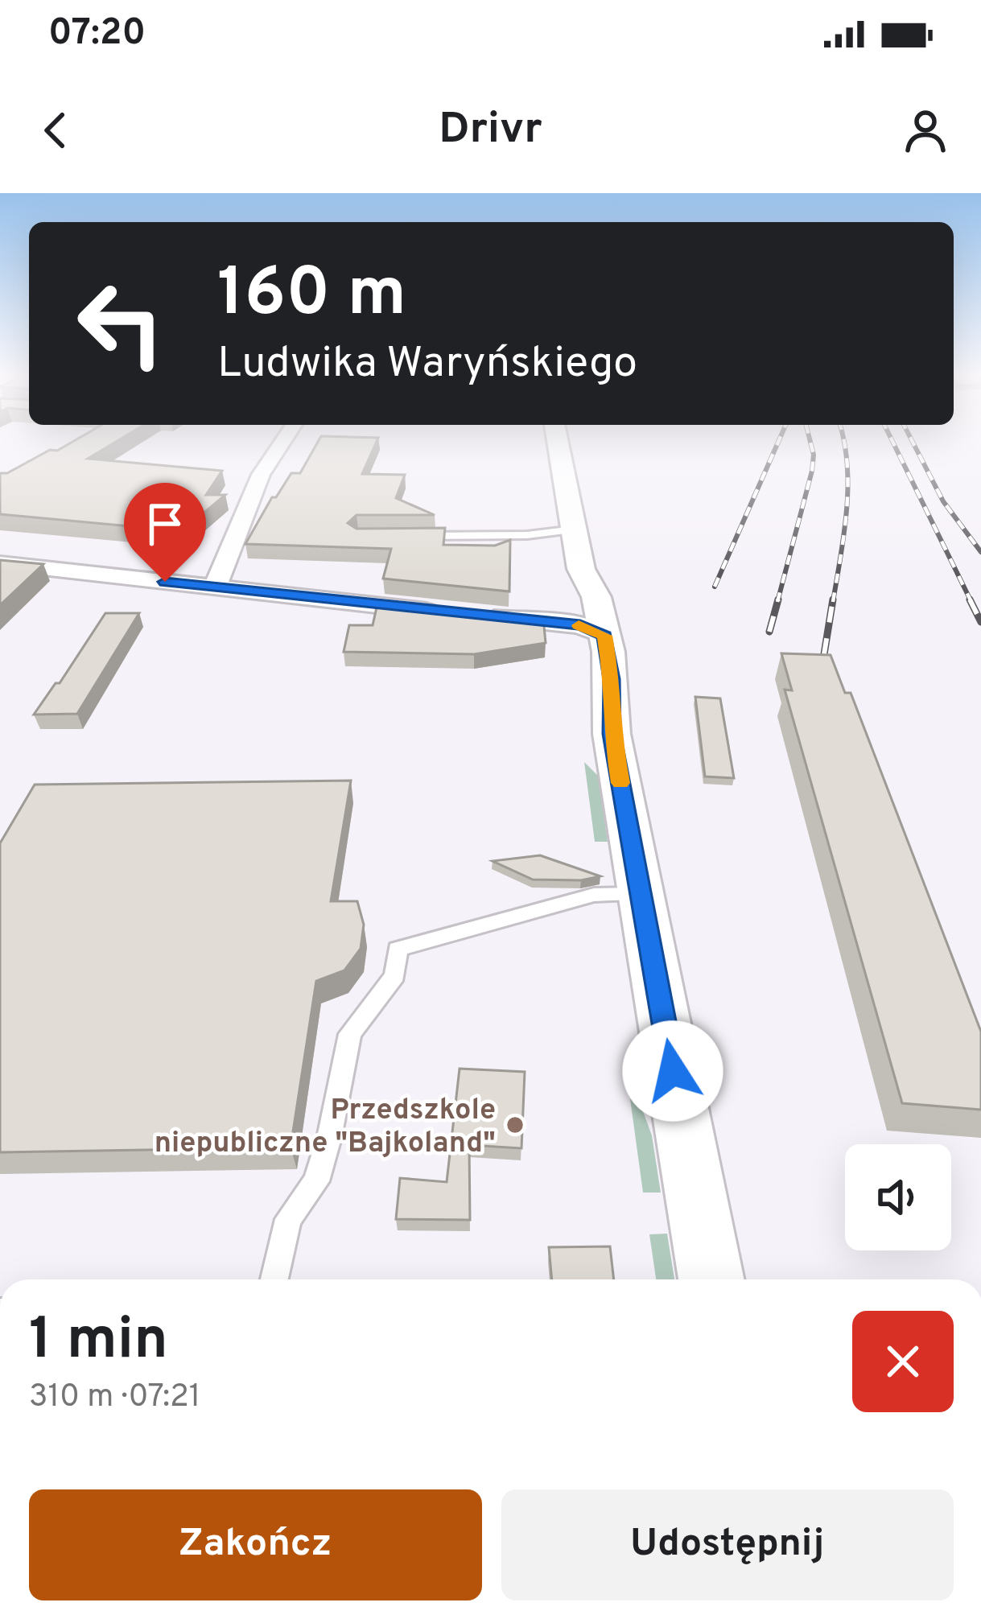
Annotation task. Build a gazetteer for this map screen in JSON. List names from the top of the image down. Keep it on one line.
{"places":["Przedszkole niepubliczne \"Bajkoland\""],"page":{"status":"07:20","header":"Drivr","turn":["160 m","Ludwika Waryńskiego"],"heading":["1 min","310 m · 07:21"],"buttons":["Zakończ","Udostępnij"]}}
